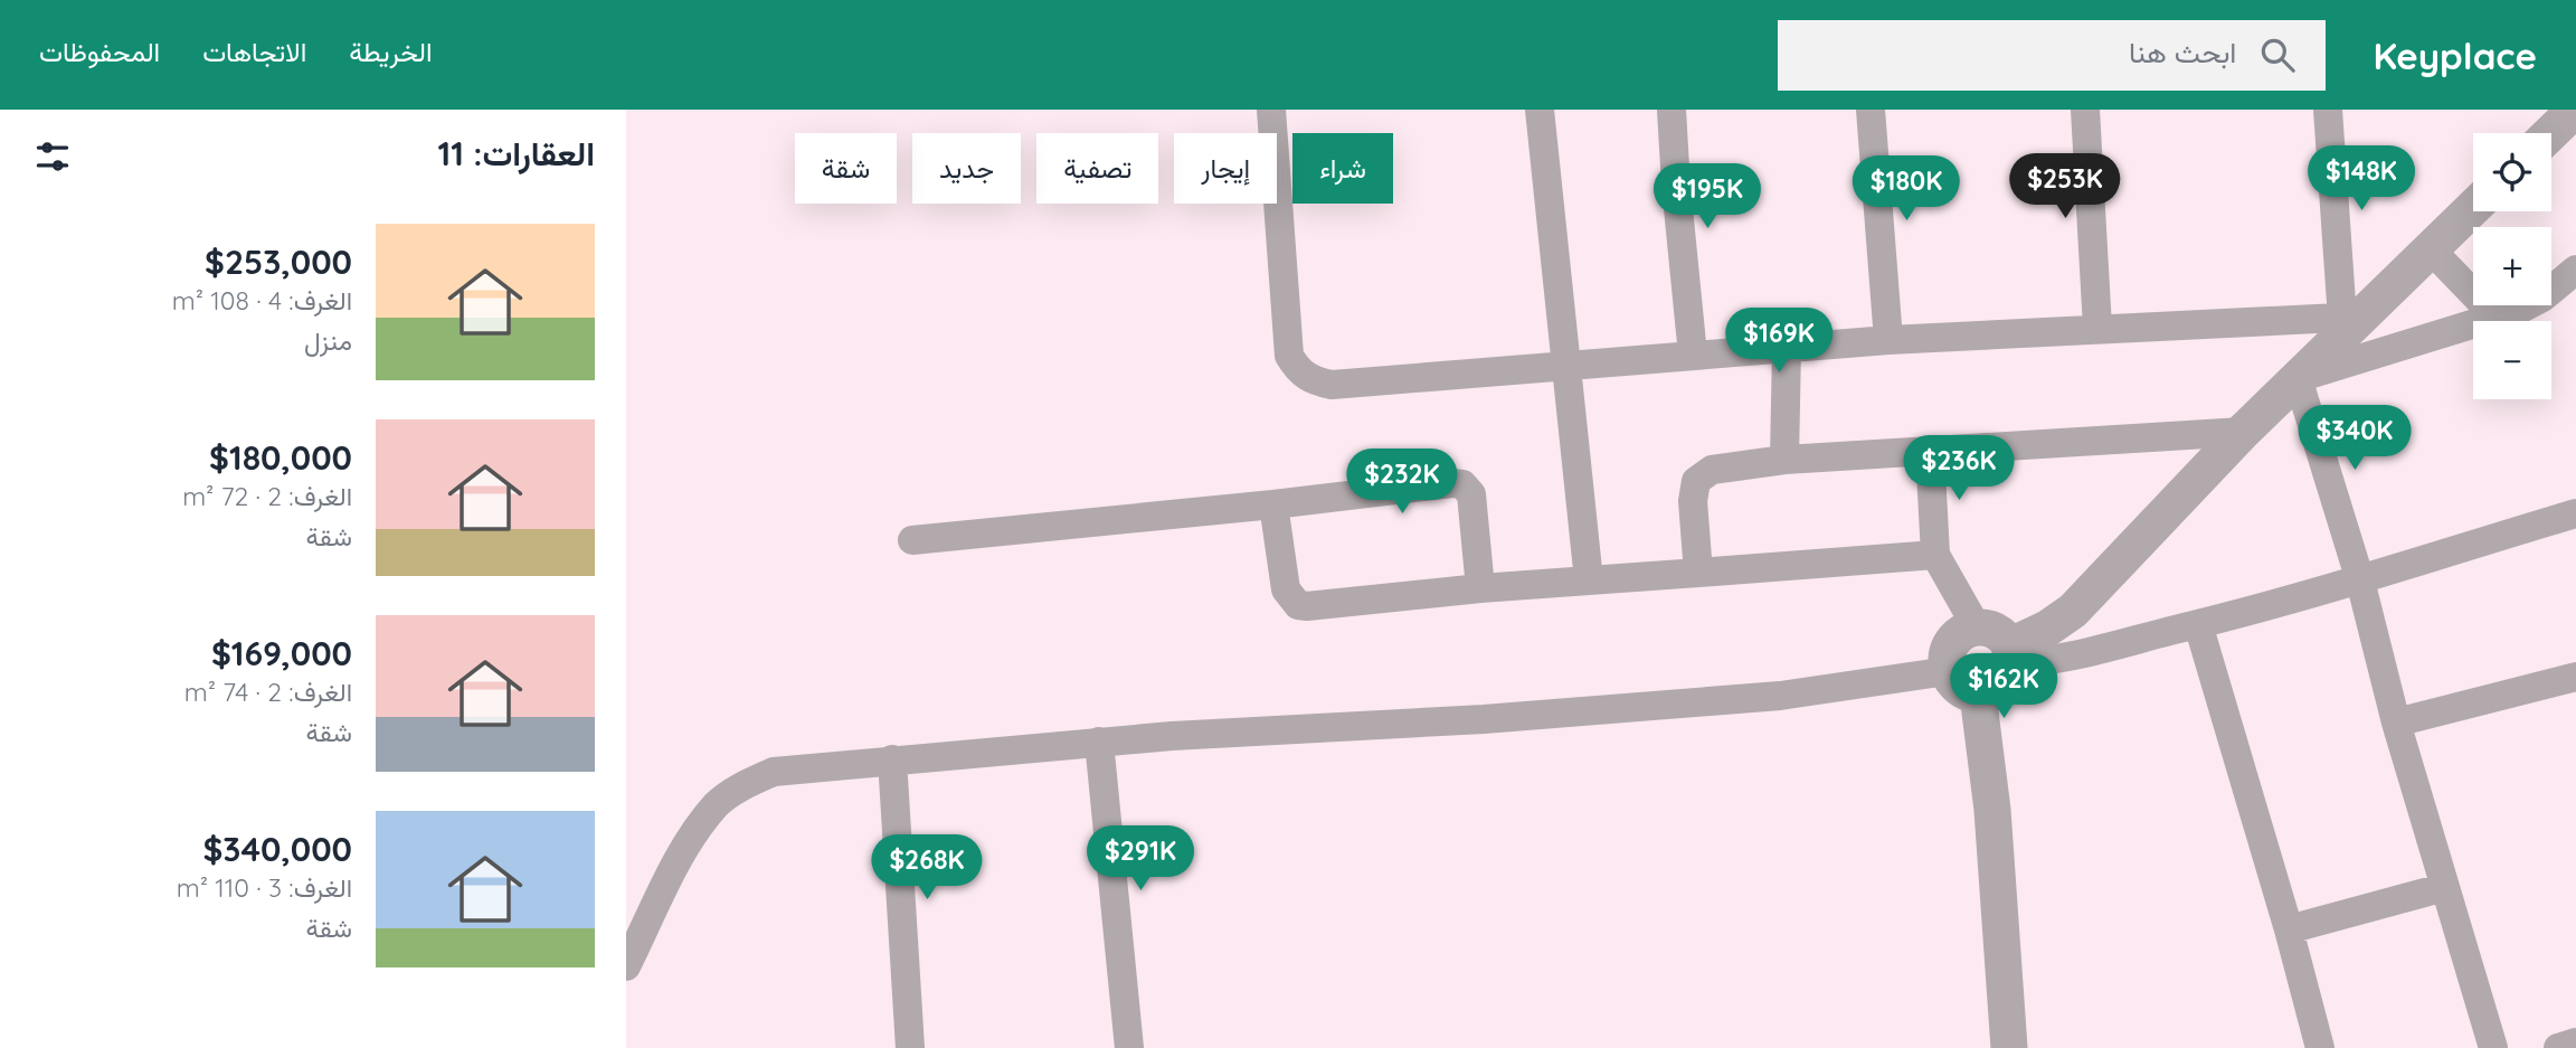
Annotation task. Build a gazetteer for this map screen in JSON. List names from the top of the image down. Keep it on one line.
{"page":{"header":"Keyplace","search":"ابحث هنا","nav":["الخريطة","الاتجاهات","المحفوظات"],"heading":"العقارات: 11","map_buttons":["+","−"],"chip":["شراء","إيجار","تصفية","جديد","شقة"],"price":["$148K","$253K","$180K","$195K","$169K","$340K","$236K","$232K","$162K","$291K","$268K"],"list":[{"name":"$253,000","note":"الغرف: 4 · 108 m² · منزل"},{"name":"$180,000","note":"الغرف: 2 · 72 m² · شقة"},{"name":"$169,000","note":"الغرف: 2 · 74 m² · شقة"},{"name":"$340,000","note":"الغرف: 3 · 110 m² · شقة"}]}}
